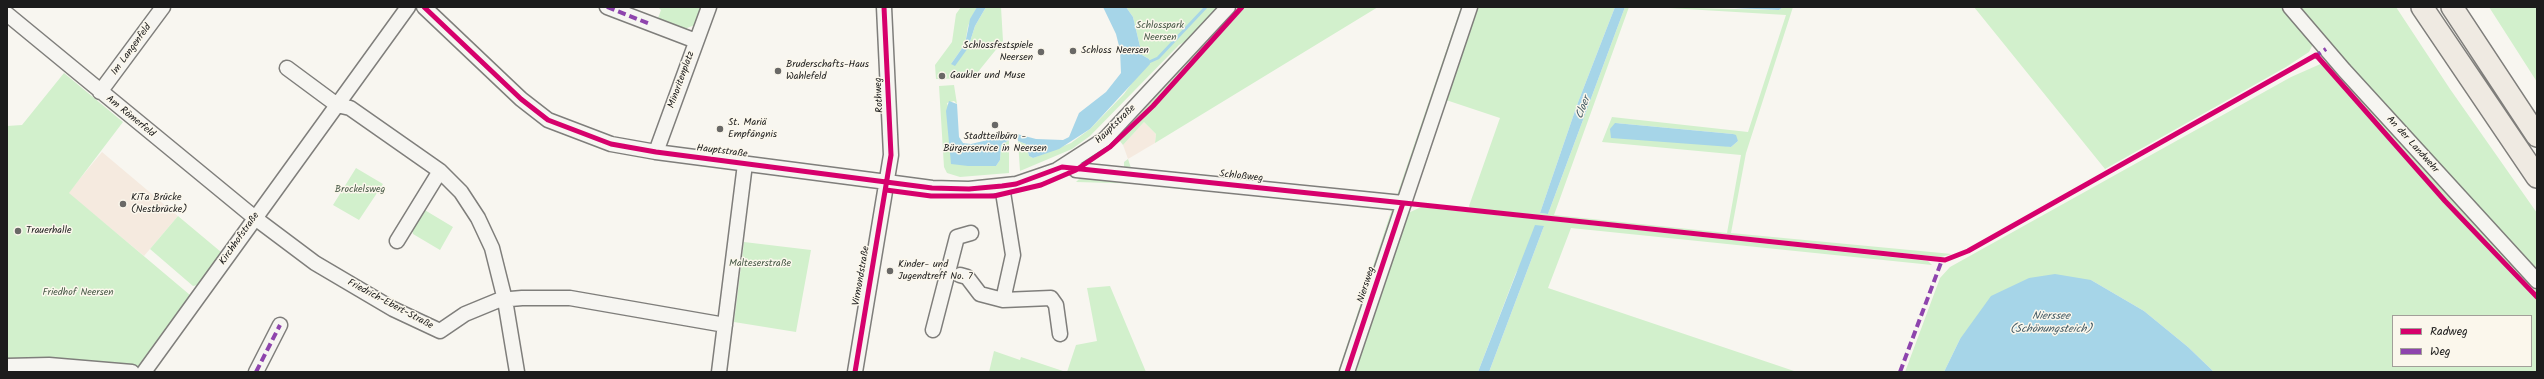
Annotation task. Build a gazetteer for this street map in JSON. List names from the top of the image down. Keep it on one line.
{"streets":{"street":["Im Langenfeld","Minoritenplatz","Rothweg","Am Römerfeld","Hauptstraße","An der Landwehr","Schloßweg","Kirchhofstraße","Virmondstraße","Niersweg","Friedrich-Ebert-Straße"]},"crossings":[["Im Langenfeld","Am Römerfeld"],["Minoritenplatz","Hauptstraße"],["Rothweg","Hauptstraße"],["Rothweg","Virmondstraße"],["Am Römerfeld","Kirchhofstraße"],["Am Römerfeld","Friedrich-Ebert-Straße"],["Hauptstraße","Virmondstraße"],["Schloßweg","Niersweg"],["Kirchhofstraße","Friedrich-Ebert-Straße"]],"water":["Cloer","Nierssee (Schönungsteich)"],"parks":["Schlosspark Neersen","Brockelsweg","Malteserstraße","Friedhof Neersen"],"places":["Schloss Neersen","Schlossfestspiele Neersen","Bruderschafts-Haus Wahlefeld","Gaukler und Muse","Stadtteilbüro - Bürgerservice in Neersen","St. Mariä Empfängnis","KiTa Brücke (Nestbrücke)","Trauerhalle","Kinder- und Jugendtreff No. 7"],"legend":["Radweg","Weg"]}
